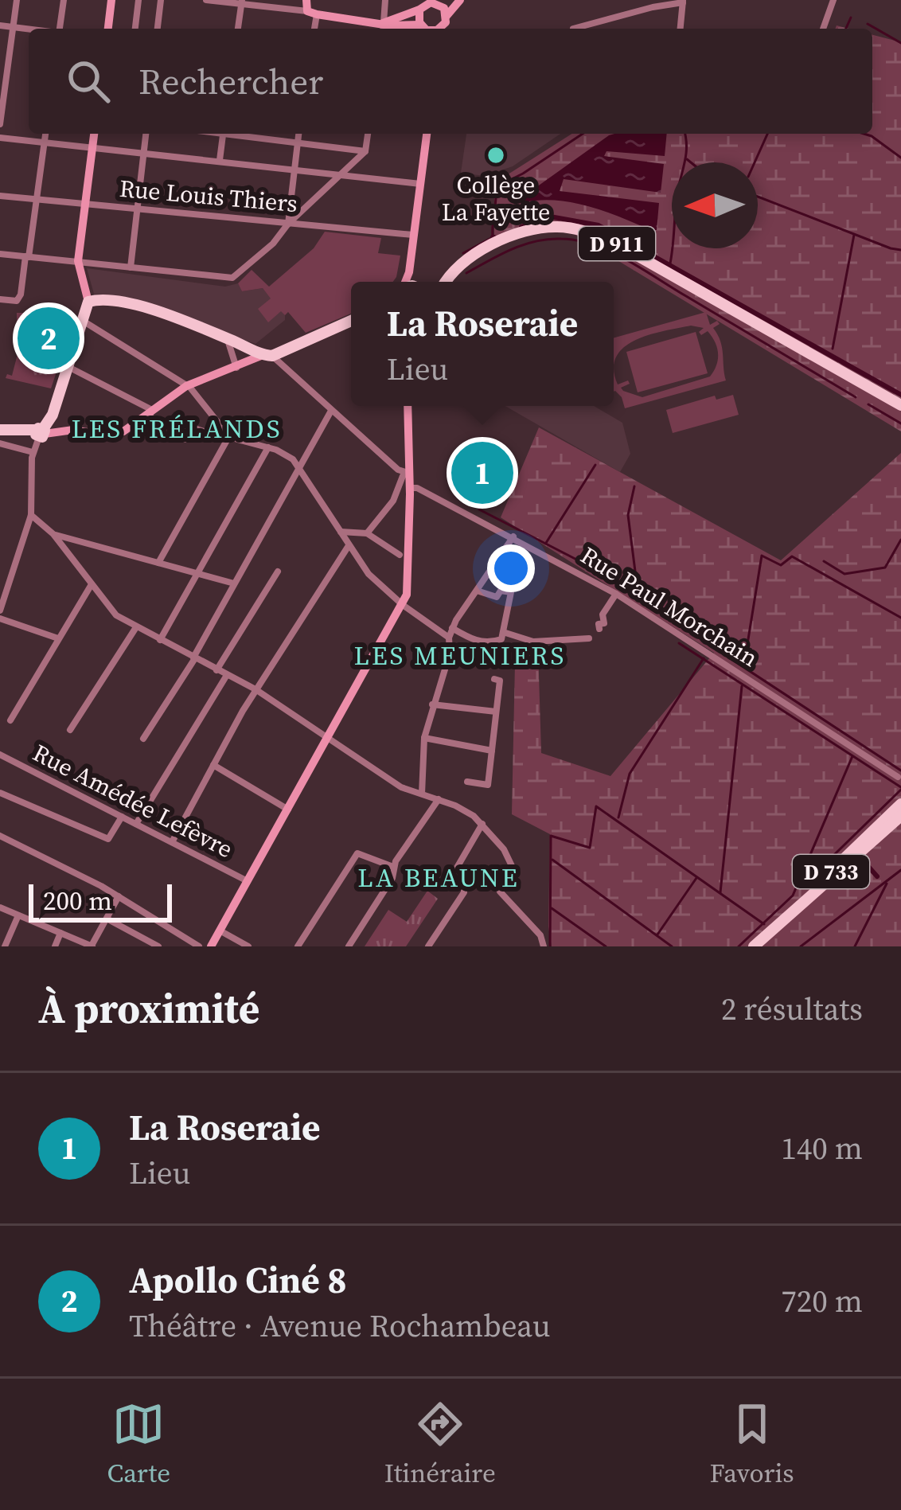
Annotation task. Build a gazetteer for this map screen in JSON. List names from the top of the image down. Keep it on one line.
{"streets":{"main road":["D 911","D 733"],"street":["Rue Louis Thiers","Rue Paul Morchain","Rue Amédée Lefèvre"]},"districts":["LES FRÉLANDS","LES MEUNIERS","LA BEAUNE"],"places":["Collège La Fayette"],"scale_bar":"200 m","north":"left","page":{"search":"Rechercher","popup":["La Roseraie","Lieu"],"pins":["2","1"],"scale":"200 m","heading":["À proximité","2 résultats"],"list":[{"mark":"1","name":"La Roseraie","note":"Lieu","value":"140 m"},{"mark":"2","name":"Apollo Ciné 8","note":"Théâtre · Avenue Rochambeau","value":"720 m"}],"nav":["Carte","Itinéraire","Favoris"]}}
